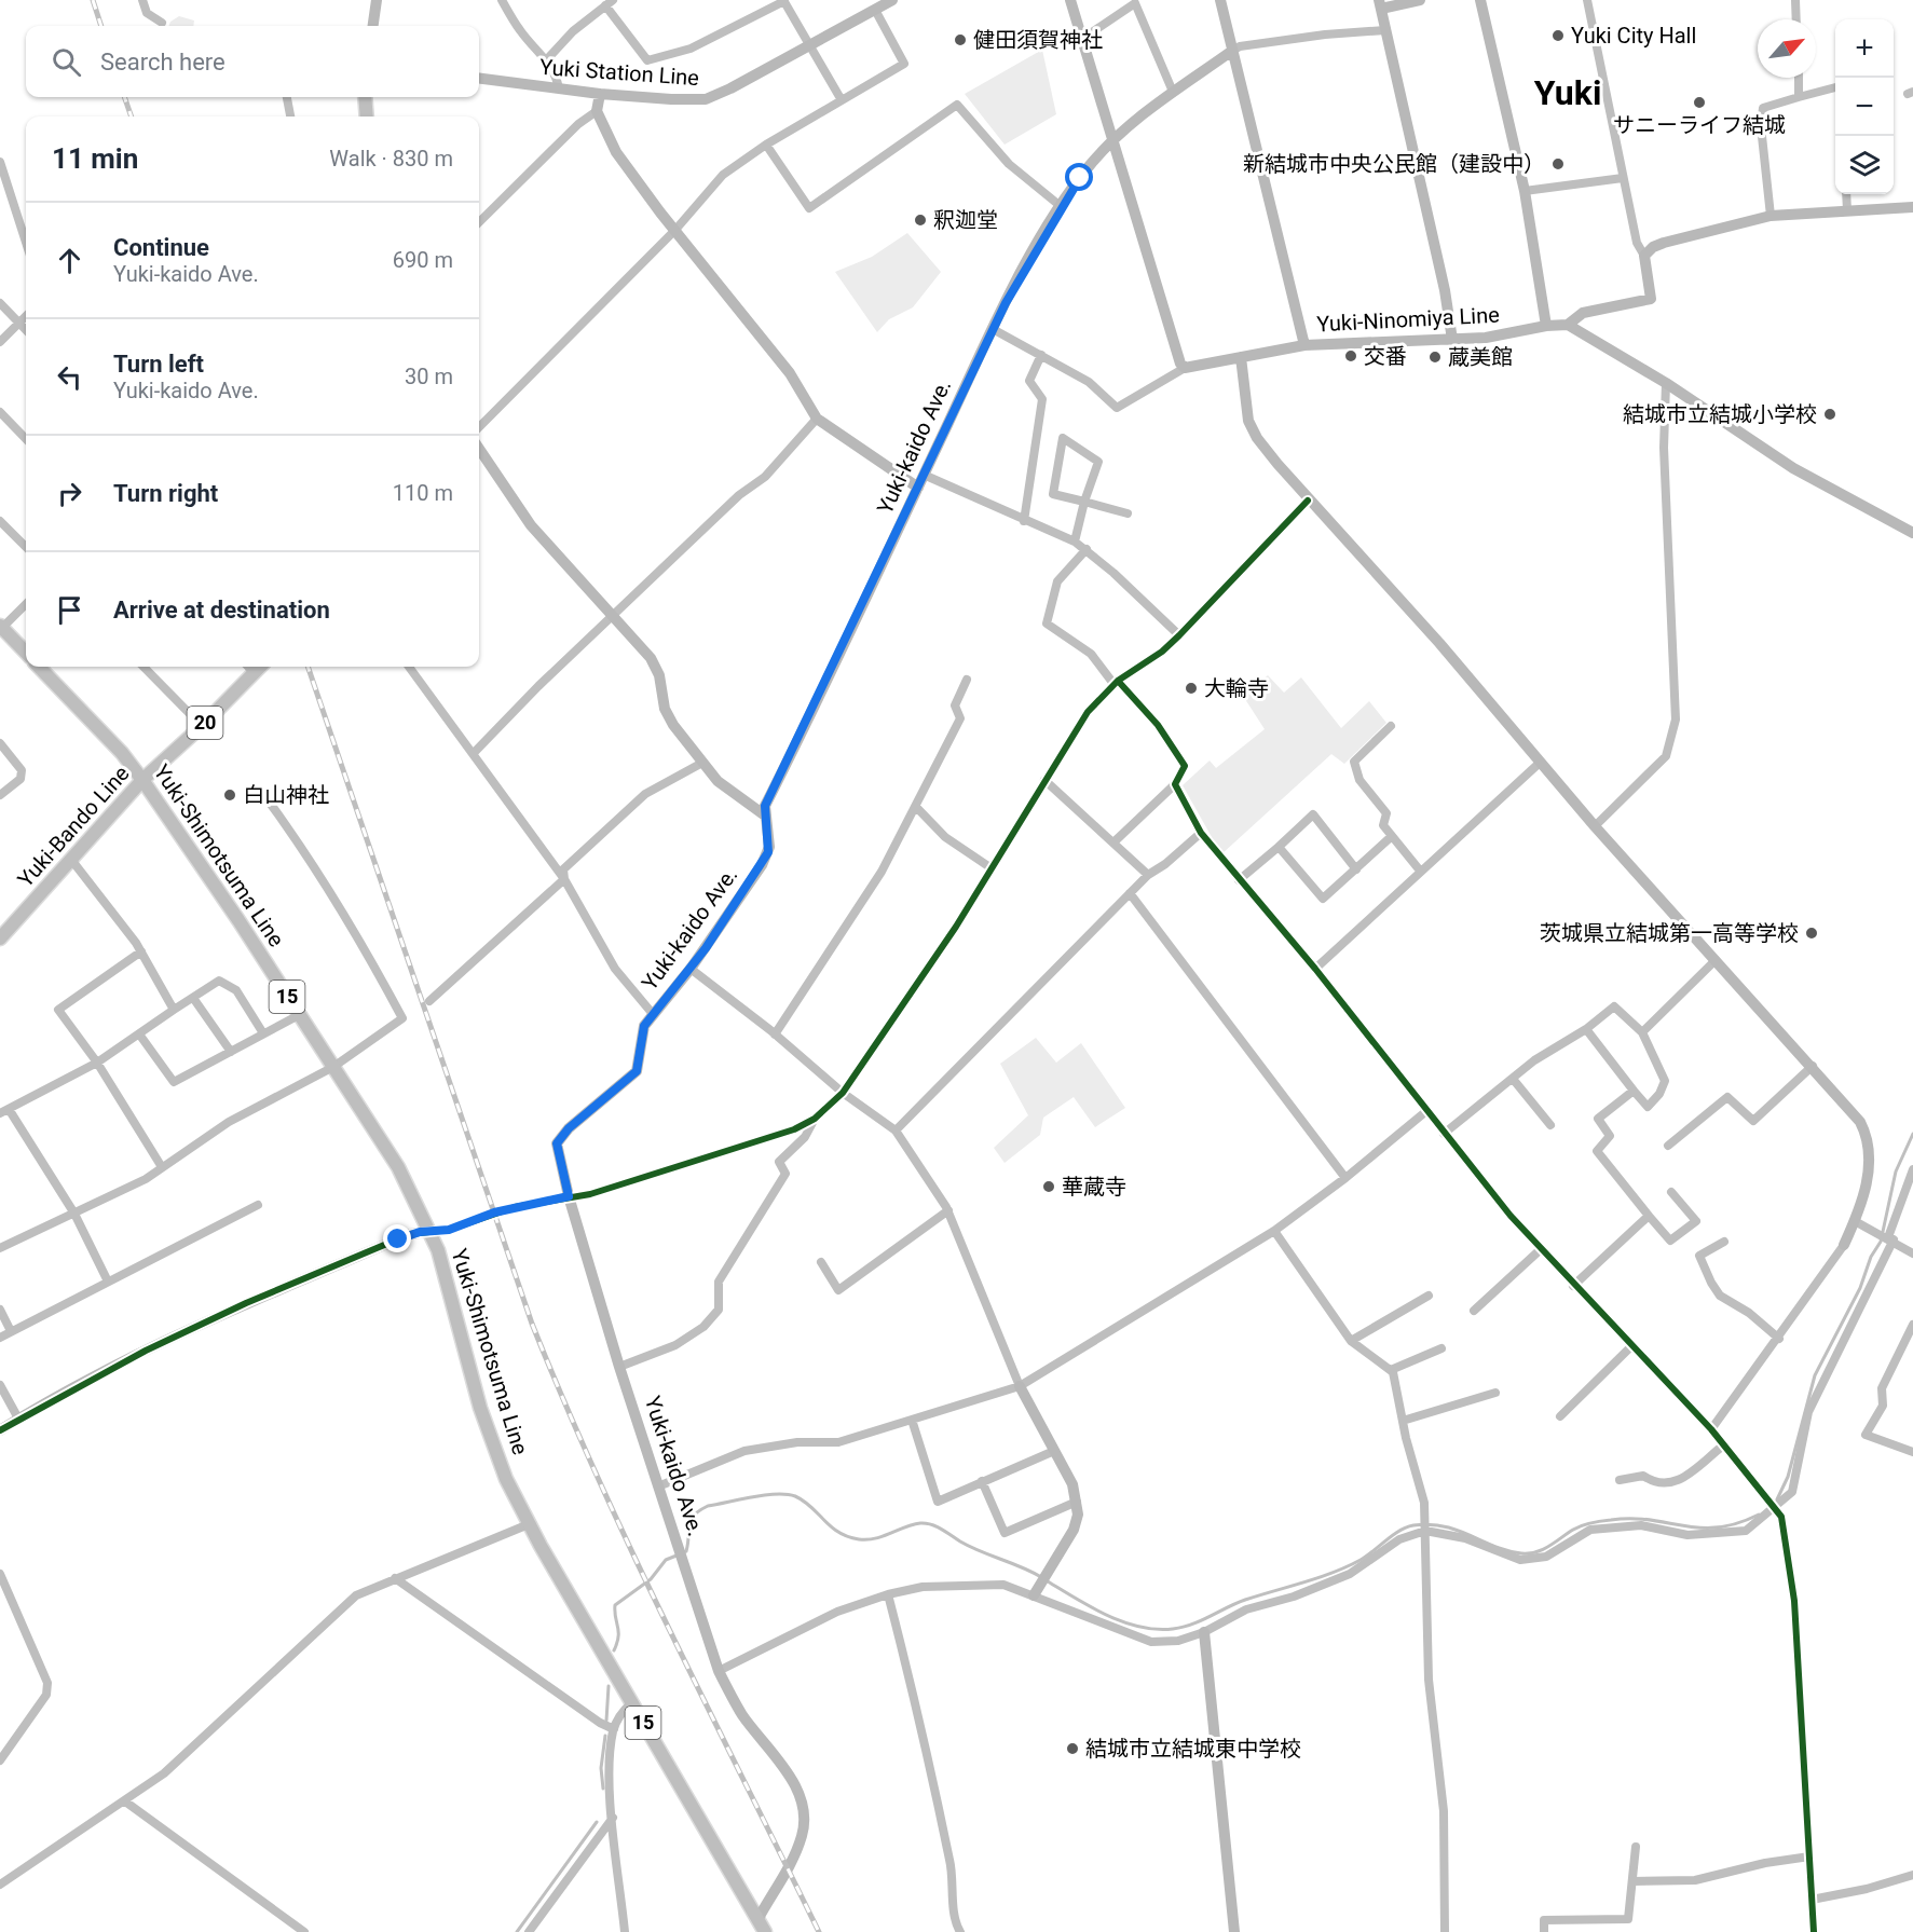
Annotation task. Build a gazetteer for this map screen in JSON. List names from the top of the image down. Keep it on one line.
{"streets":{"main road":["20","Yuki-Bando Line","Yuki-Shimotsuma Line","15"],"street":["Yuki Station Line","Yuki-Ninomiya Line","Yuki-kaido Ave."]},"crossings":[["Yuki-Ninomiya Line","Yuki-kaido Ave."],["Yuki-kaido Ave.","Yuki-Shimotsuma Line"],["Yuki-Bando Line","Yuki-Shimotsuma Line"]],"districts":["Yuki"],"places":["Yuki City Hall","健田須賀神社","サニーライフ結城","新結城市中央公民館（建設中）","釈迦堂","交番","蔵美館","結城市立結城小学校","大輪寺","白山神社","茨城県立結城第一高等学校","華蔵寺","結城市立結城東中学校"],"north":"top right","page":{"map_buttons":["+","−"],"search":"Search here","heading":["11 min","Walk · 830 m"],"list":[["Continue","Yuki-kaido Ave.","690 m"],["Turn left","Yuki-kaido Ave.","30 m"],["Turn right","110 m"],"Arrive at destination"]}}
